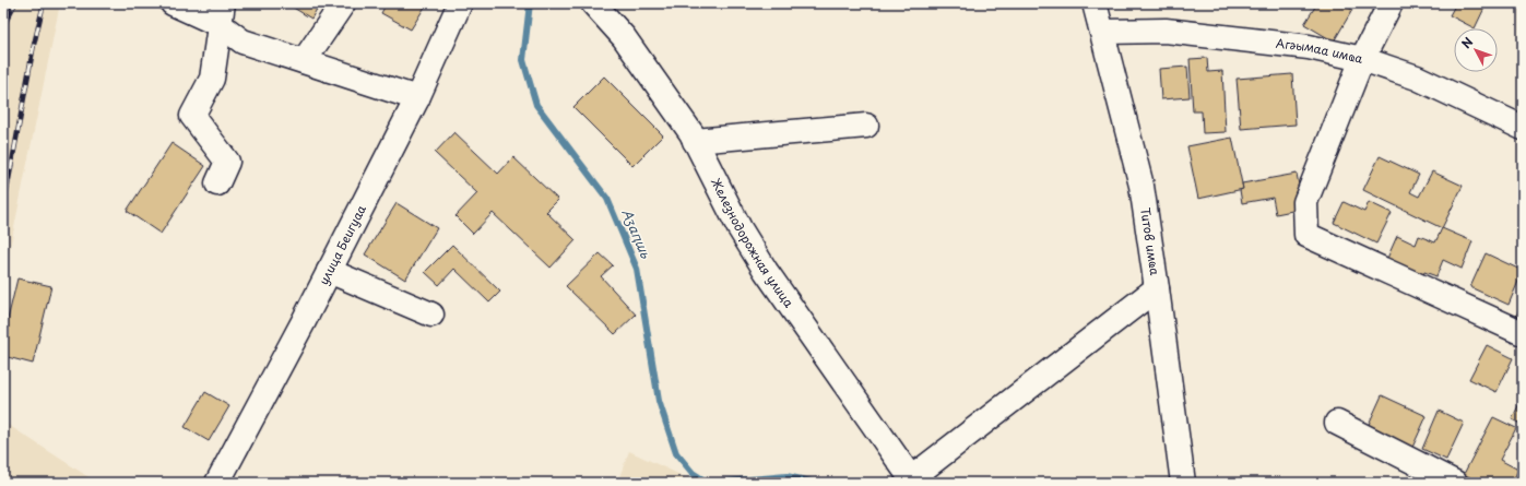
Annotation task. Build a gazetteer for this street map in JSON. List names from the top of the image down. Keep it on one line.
{"streets":{"street":["Агәымаа имҩа","Титов имҩа","Железнодорожная улица","улица Беигуаа"]},"crossings":[["Агәымаа имҩа","Титов имҩа"]],"water":["Аӡаԥшь"],"north":"top left"}
